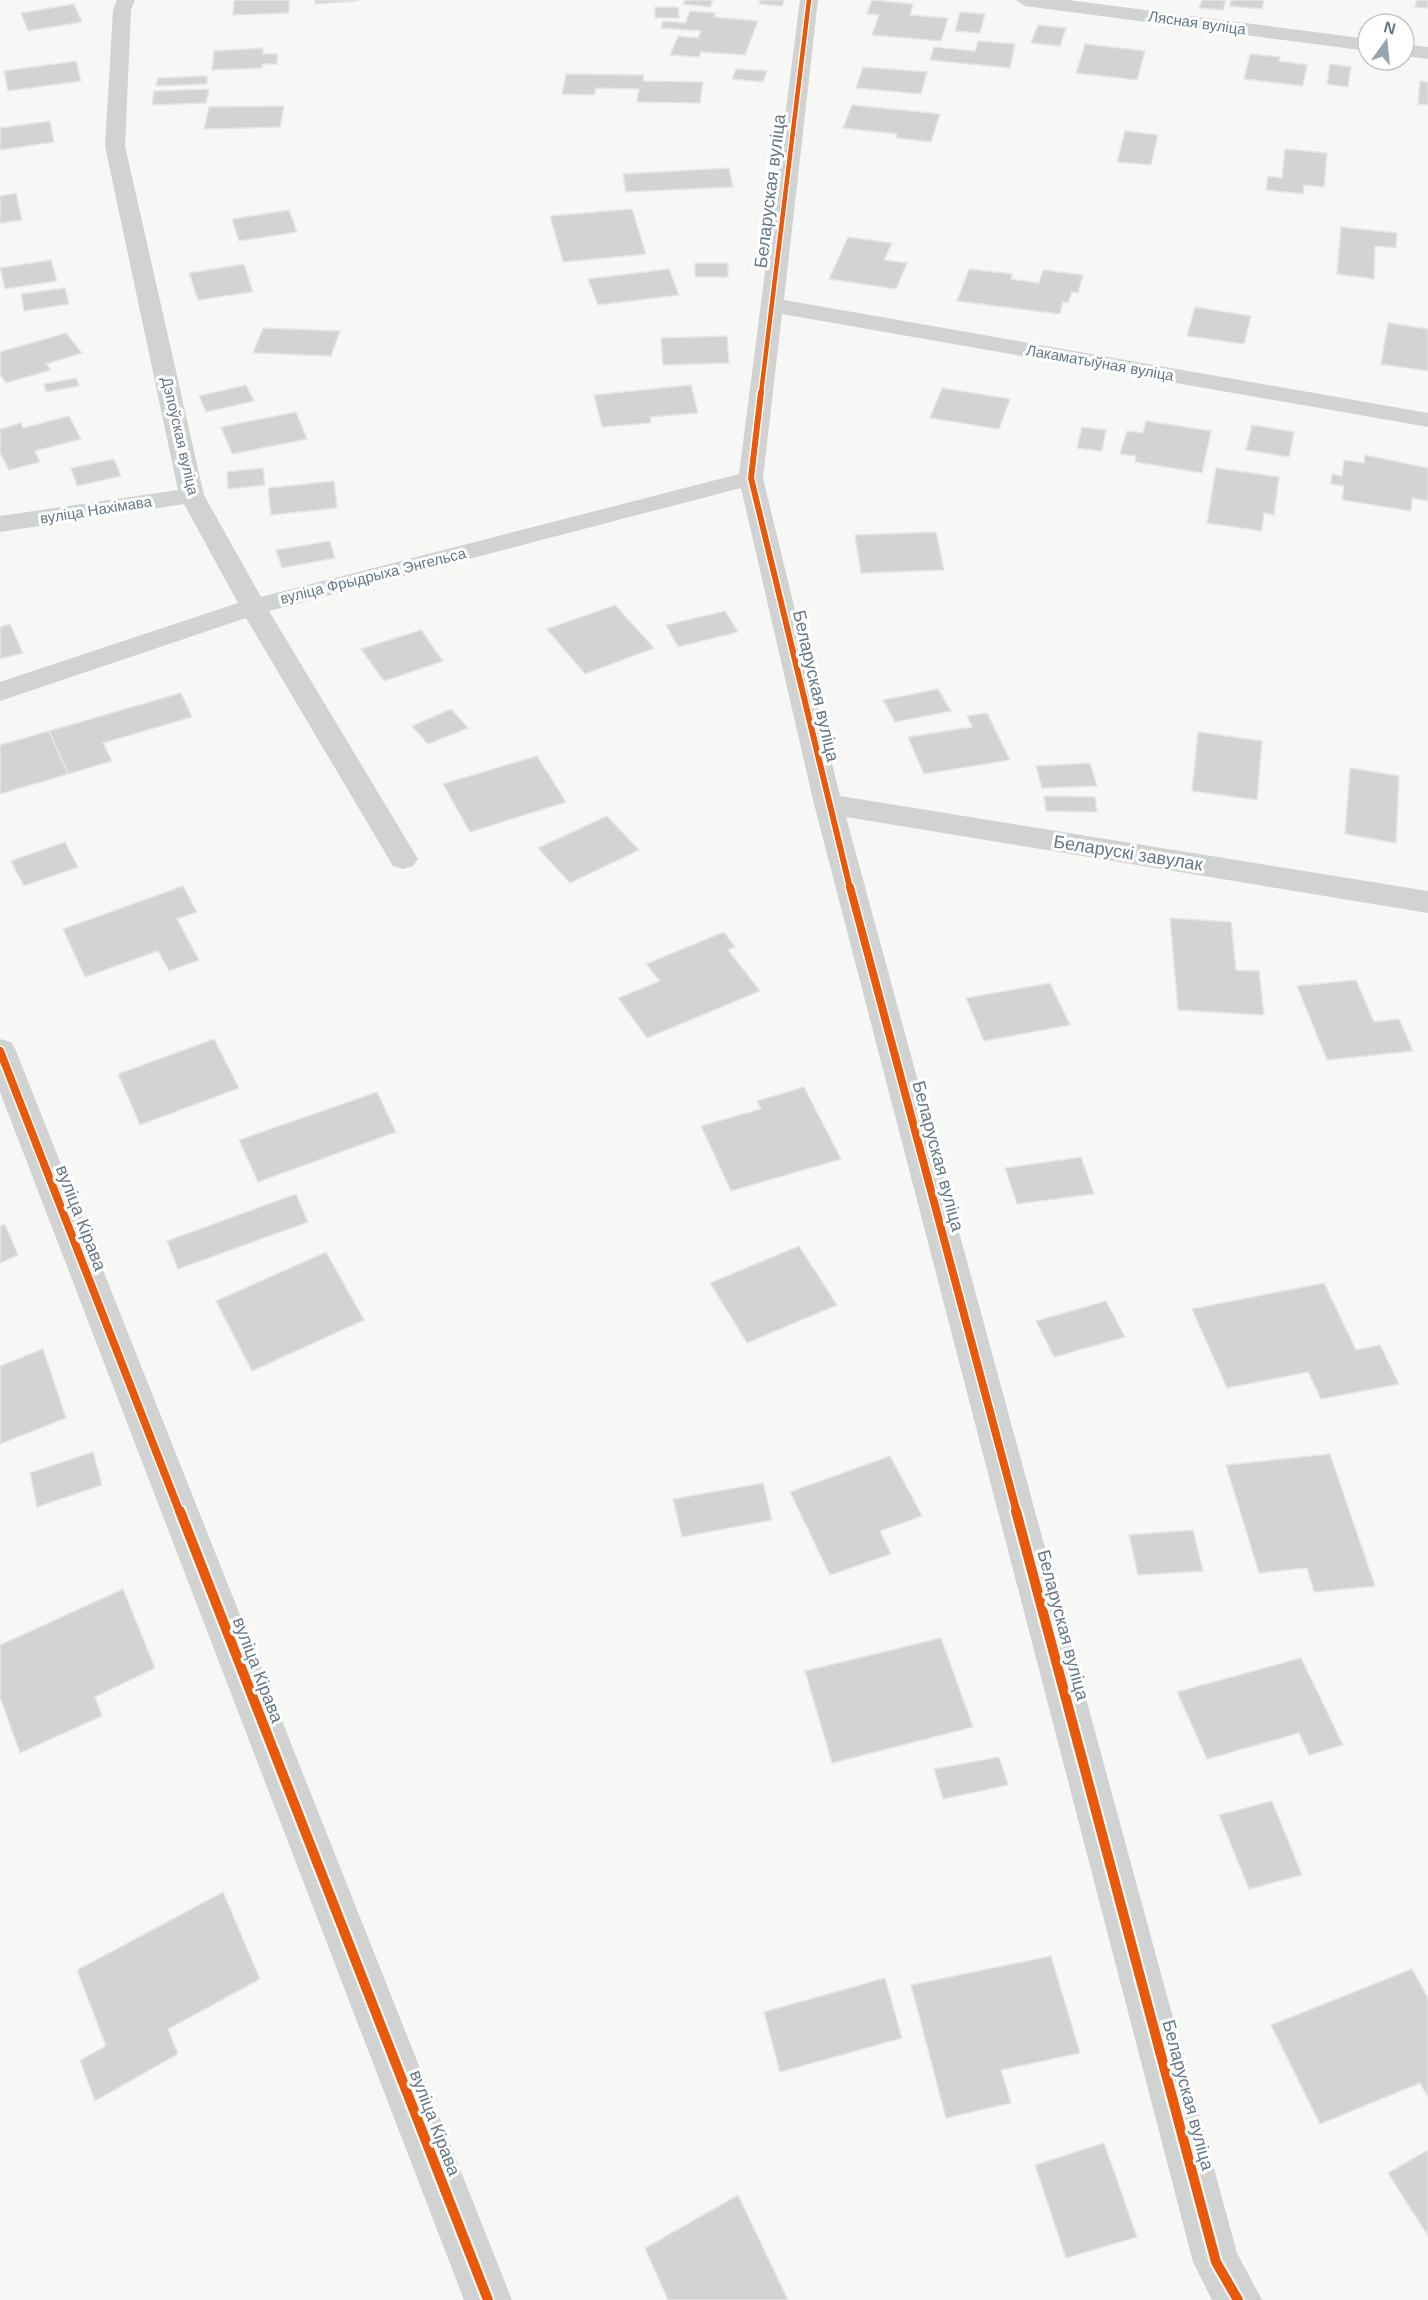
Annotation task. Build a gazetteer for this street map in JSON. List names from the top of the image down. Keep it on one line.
{"streets":{"street":["Лясная вуліца","Беларуская вуліца","Лакаматыўная вуліца","Дэпоўская вуліца","вуліца Нахімава","вуліца Фрыдрыха Энгельса","Беларускі завулак","вуліца Кірава"]},"crossings":[["Беларуская вуліца","Лакаматыўная вуліца"],["Беларуская вуліца","вуліца Фрыдрыха Энгельса"],["Беларуская вуліца","Беларускі завулак"],["Дэпоўская вуліца","вуліца Нахімава"],["Дэпоўская вуліца","вуліца Фрыдрыха Энгельса"]],"north":"top"}
